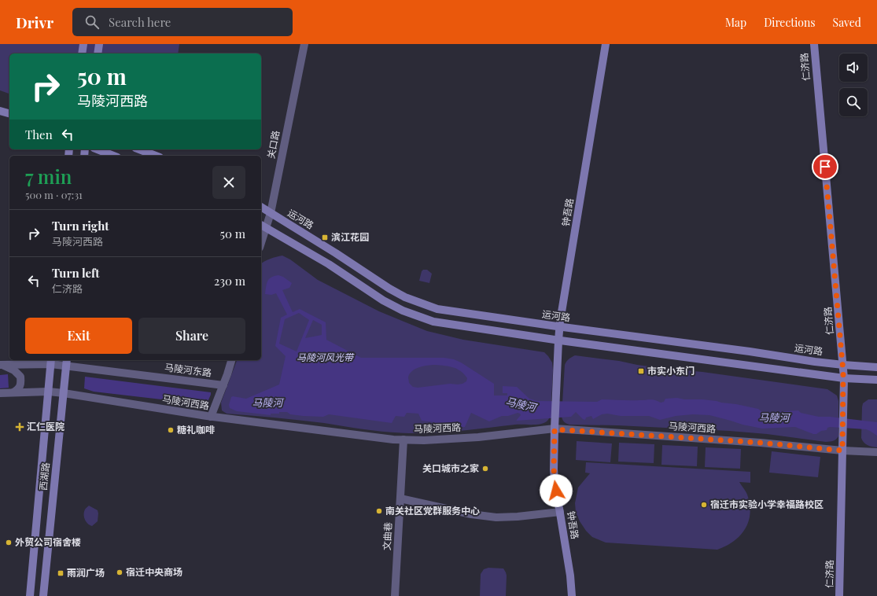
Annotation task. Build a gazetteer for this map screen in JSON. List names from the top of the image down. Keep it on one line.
{"streets":{"street":["仁济路","关口路","钟吾路","运河路","马陵河东路","马陵河西路","西湖路","文曲巷"]},"crossings":[["仁济路","运河路"],["仁济路","马陵河西路"],["关口路","运河路"],["钟吾路","运河路"],["钟吾路","马陵河西路"],["马陵河东路","西湖路"],["马陵河西路","西湖路"],["马陵河西路","文曲巷"]],"water":["马陵河"],"parks":["马陵河风光带"],"places":{"transit":["滨江花园","市实小东门","雨润广场"],"health":["汇仁医院"],"other":["糖礼咖啡","关口城市之家","宿迁市实验小学幸福路校区","南关社区党群服务中心","外贸公司宿舍楼","宿迁中央商场"]},"page":{"header":"Drivr","search":"Search here","nav":["Map","Directions","Saved"],"turn":["50 m","马陵河西路"],"then":"Then","heading":["7 min","500 m · 07:31"],"list":[{"name":"Turn right","note":"马陵河西路","value":"50 m"},{"name":"Turn left","note":"仁济路","value":"230 m"}],"buttons":["Exit","Share"]}}
